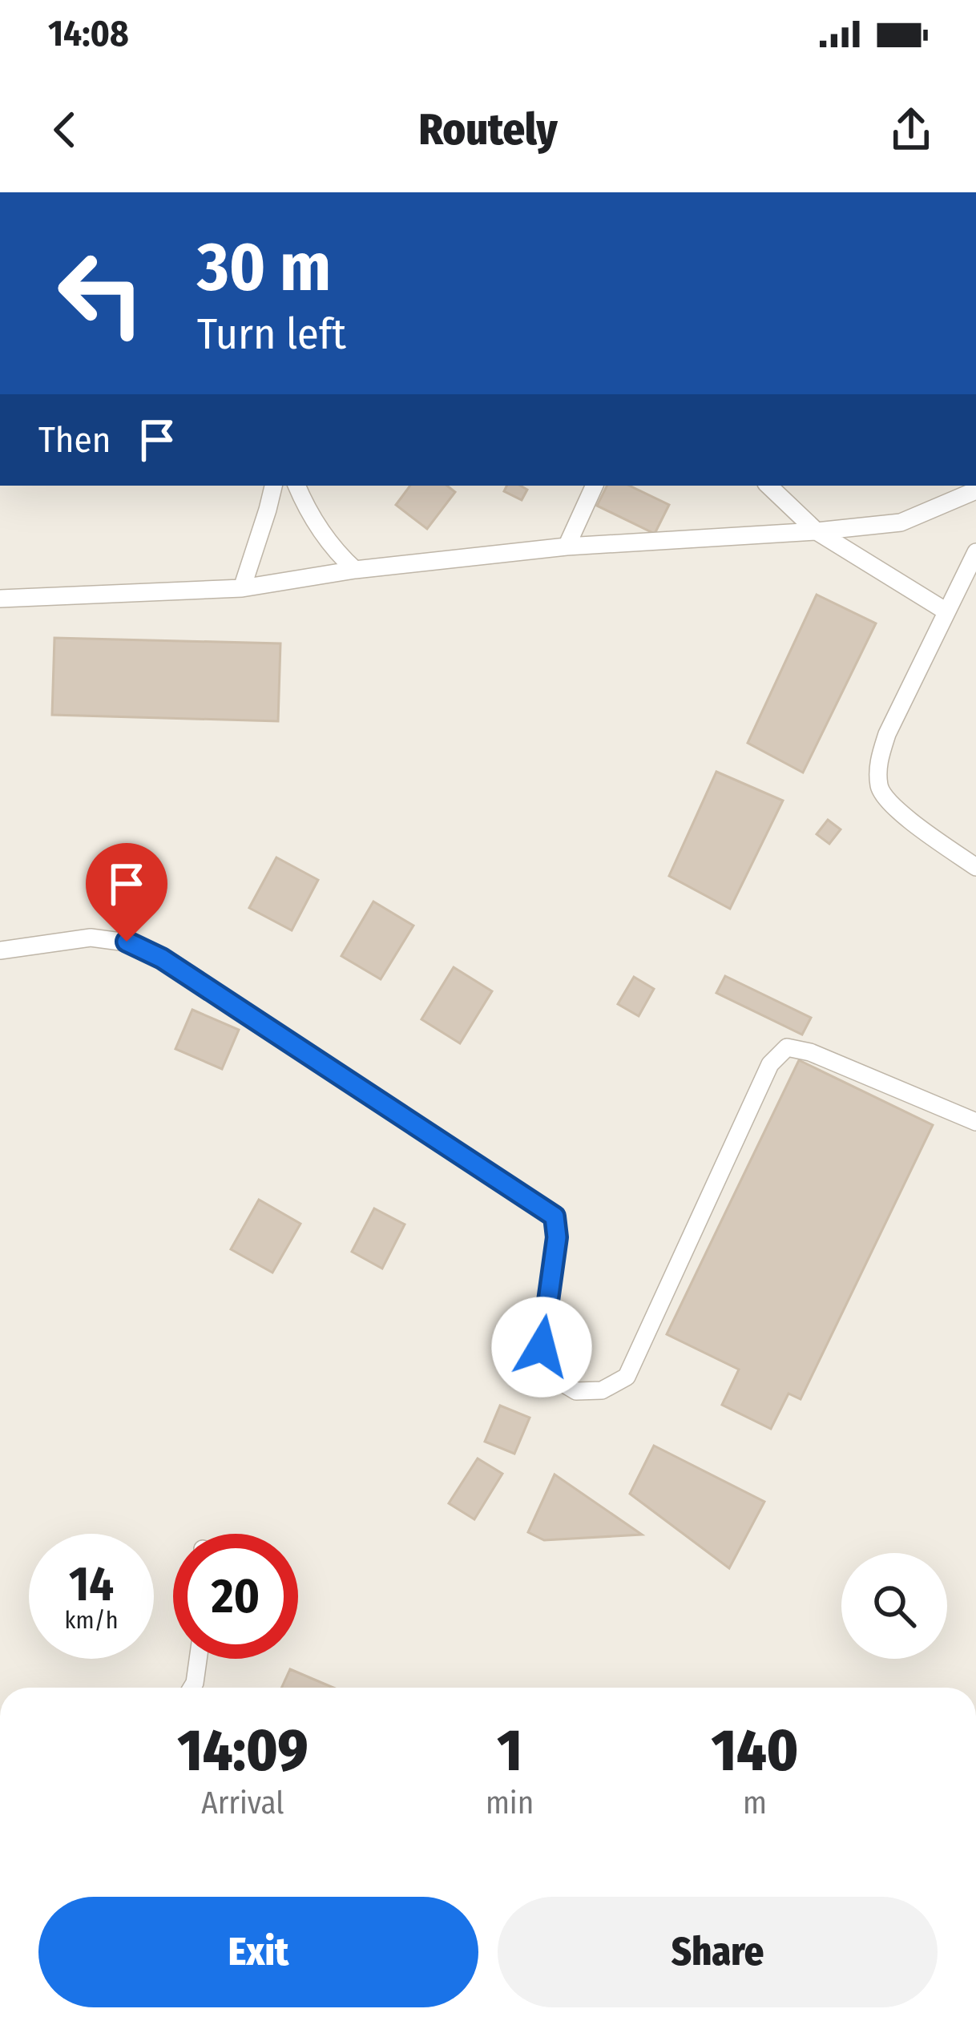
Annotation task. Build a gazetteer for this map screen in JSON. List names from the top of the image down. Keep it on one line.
{"page":{"status":"14:08","header":"Routely","turn":["30 m","Turn left"],"then":"Then","speed":"14 km/h","limit":"20","eta":["14:09","Arrival","1","min","140","m"],"buttons":["Exit","Share"]}}
